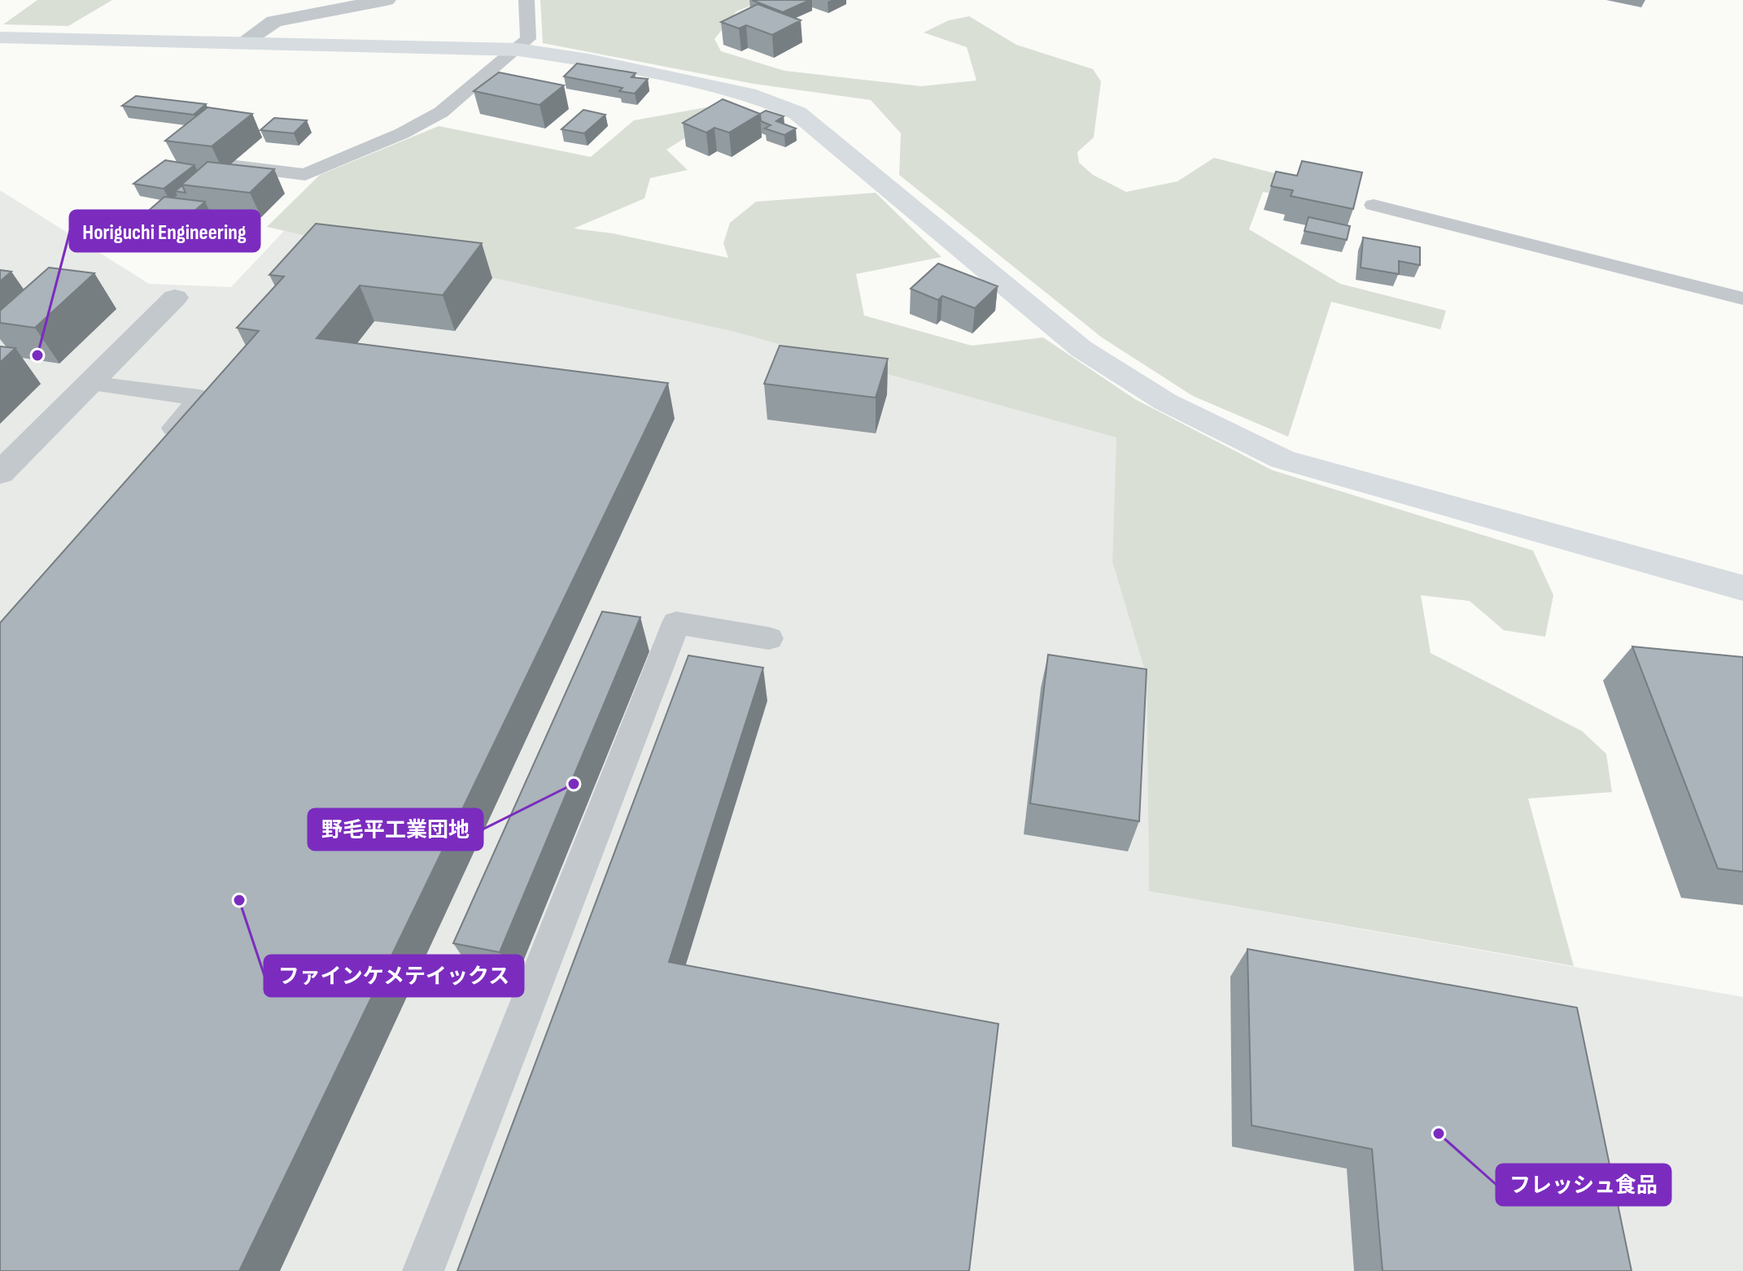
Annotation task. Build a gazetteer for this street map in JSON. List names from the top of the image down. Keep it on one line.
{"places":["Horiguchi Engineering","野毛平工業団地","ファインケメテイックス","フレッシュ食品"]}
